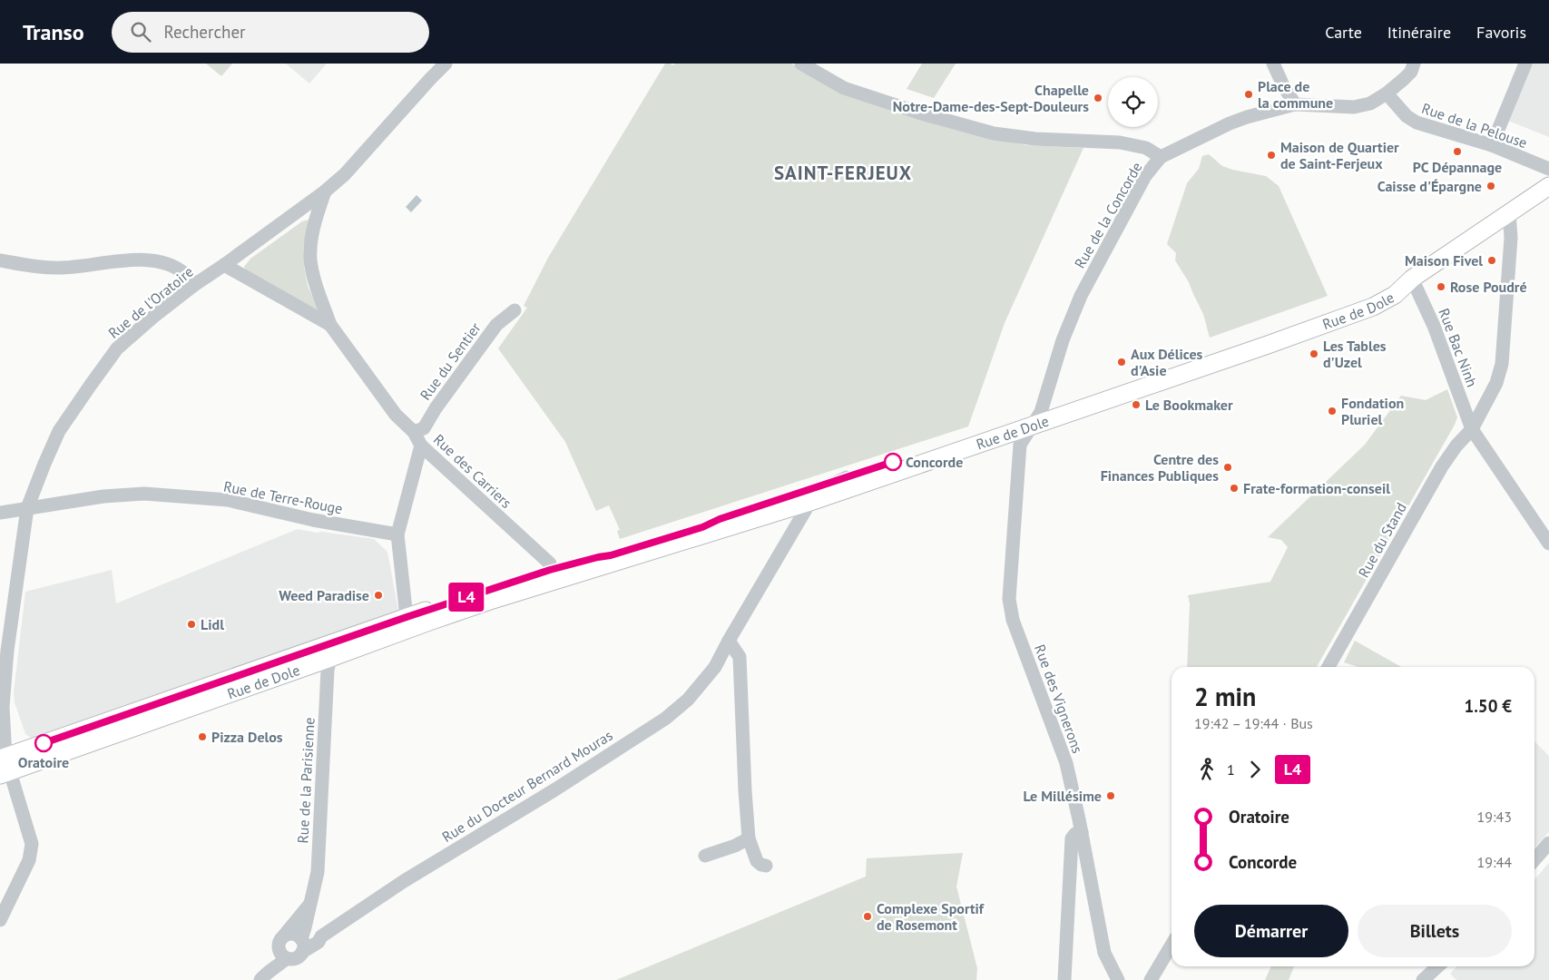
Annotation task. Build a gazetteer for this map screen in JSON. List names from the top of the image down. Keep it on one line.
{"streets":{"main road":["Rue de Dole"],"street":["Rue de la Pelouse","Rue de la Concorde","Rue de l'Oratoire","Rue Bac Ninh","Rue du Sentier","Rue des Carriers","Rue de Terre-Rouge","Rue du Stand","Rue des Vignerons","Rue de la Parisienne","Rue du Docteur Bernard Mouras"]},"crossings":[["Rue de la Pelouse","Rue de la Concorde"],["Rue de la Concorde","Rue de Dole"],["Rue de la Concorde","Rue des Vignerons"],["Rue de l'Oratoire","Rue de Dole"],["Rue de l'Oratoire","Rue des Carriers"],["Rue de l'Oratoire","Rue de Terre-Rouge"],["Rue de Dole","Rue Bac Ninh"],["Rue de Dole","Rue des Carriers"],["Rue de Dole","Rue du Stand"],["Rue de Dole","Rue des Vignerons"],["Rue de Dole","Rue de la Parisienne"],["Rue de Dole","Rue du Docteur Bernard Mouras"],["Rue Bac Ninh","Rue du Stand"],["Rue du Sentier","Rue des Carriers"],["Rue de la Parisienne","Rue du Docteur Bernard Mouras"]],"districts":["SAINT-FERJEUX"],"places":["Place de la commune","Chapelle Notre-Dame-des-Sept-Douleurs","PC Dépannage","Maison de Quartier de Saint-Ferjeux","Caisse d'Épargne","Maison Fivel","Rose Poudré","Les Tables d'Uzel","Aux Délices d'Asie","Le Bookmaker","Fondation Pluriel","Concorde","Centre des Finances Publiques","Frate-formation-conseil","Weed Paradise","Lidl","Pizza Delos","Oratoire","Le Millésime","Complexe Sportif de Rosemont"],"lines":["bus line L4"],"page":{"header":"Transo","search":"Rechercher","nav":["Carte","Itinéraire","Favoris"],"on_map":"L4","heading":["2 min","19:42 – 19:44 · Bus","1.50 €"],"legs":["1","L4"],"list":[{"name":"Oratoire","value":"19:43"},{"name":"Concorde","value":"19:44"}],"buttons":["Démarrer","Billets"]}}
